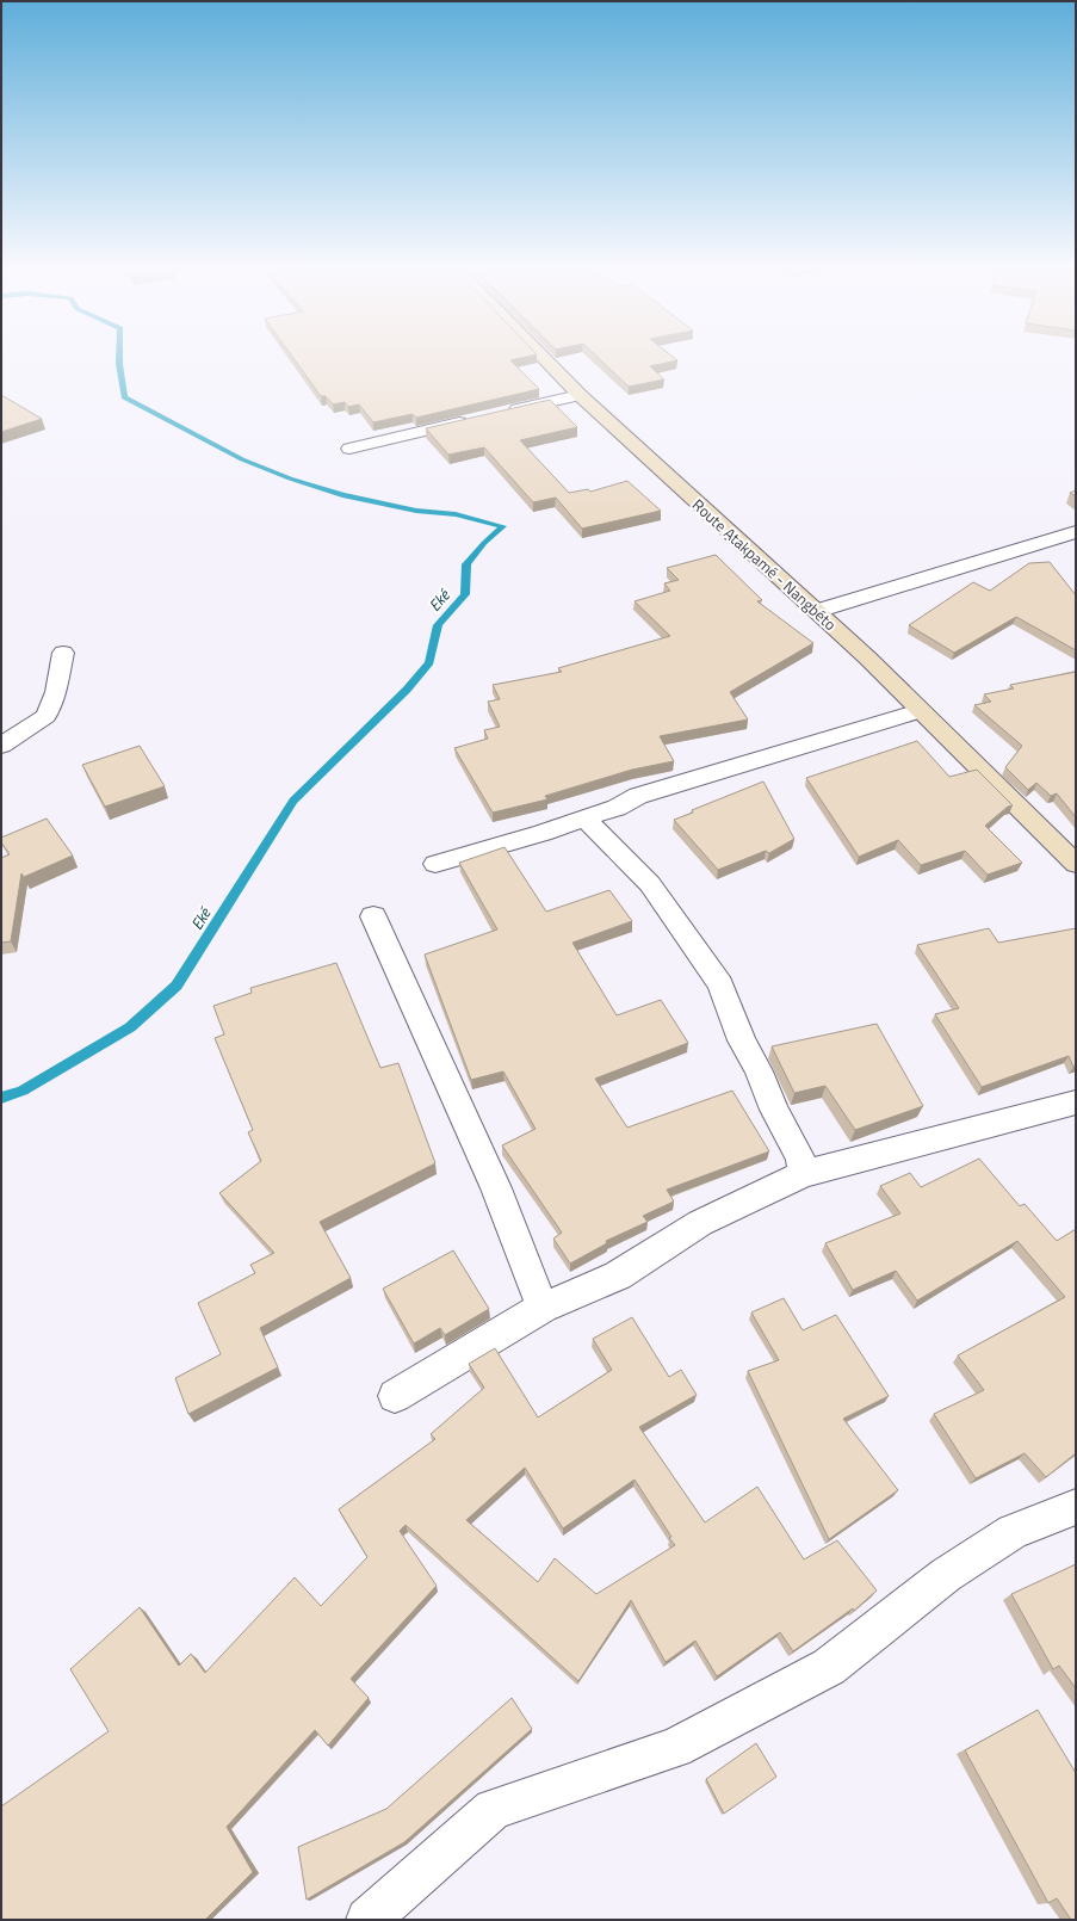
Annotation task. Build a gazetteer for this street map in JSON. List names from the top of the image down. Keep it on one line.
{"streets":{"main road":["Route Atakpamé - Nangbéto"]},"water":["Eké"]}
